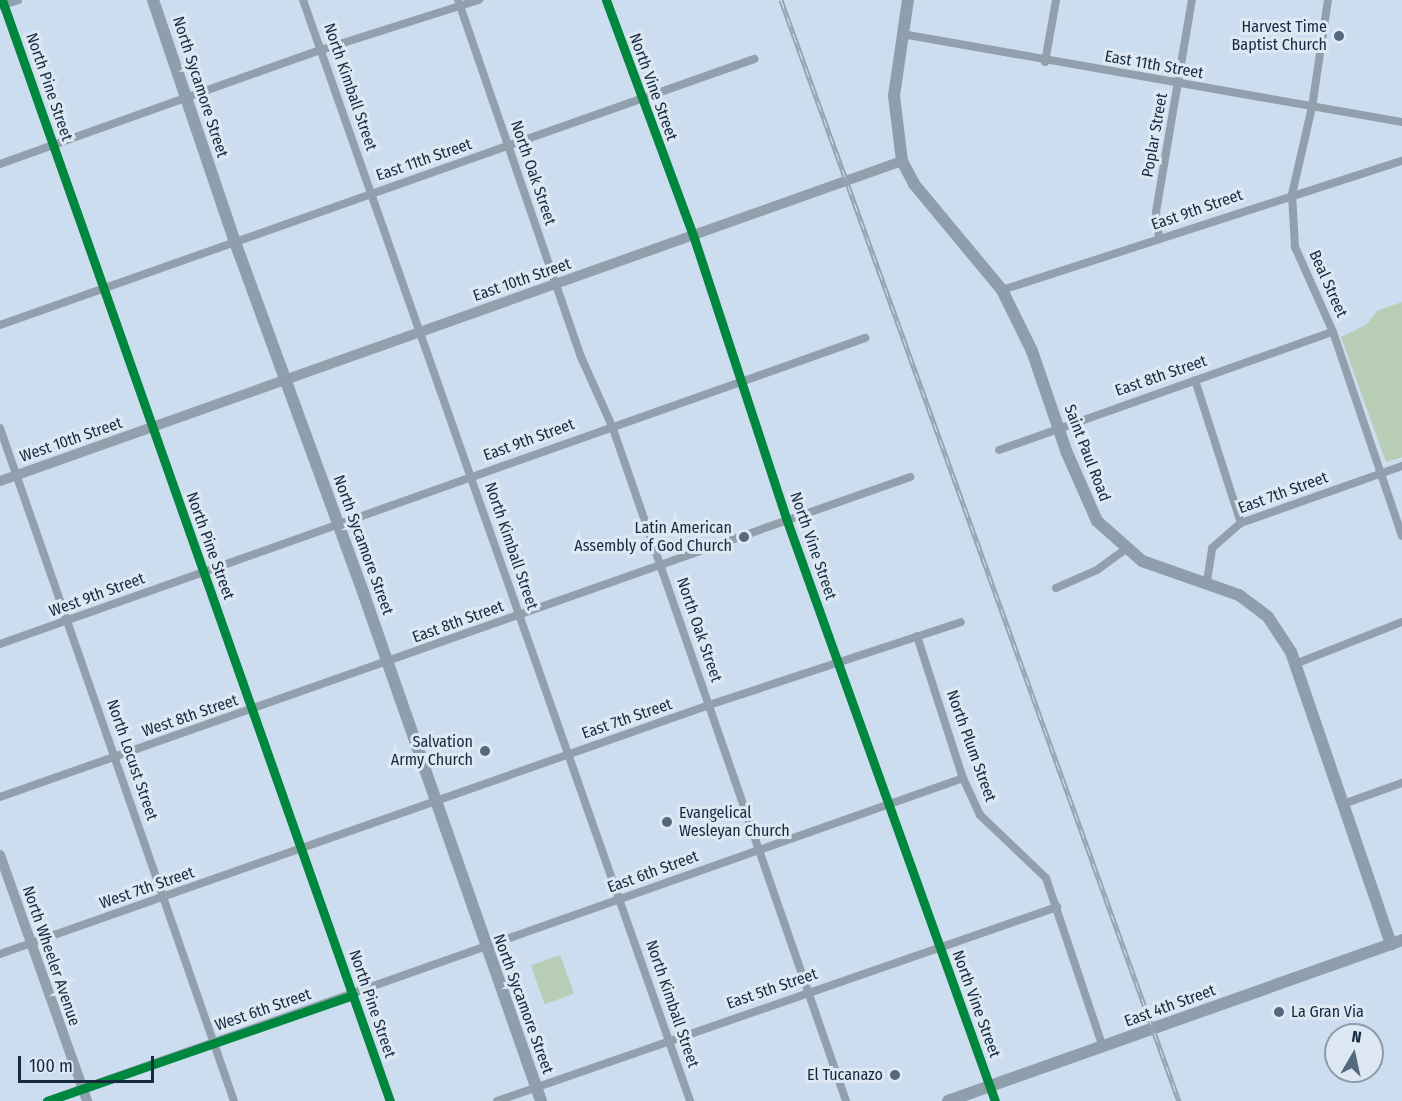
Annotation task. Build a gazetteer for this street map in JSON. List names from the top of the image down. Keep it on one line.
{"streets":{"main road":["North Sycamore Street","Saint Paul Road","East 4th Street"],"street":["East 11th Street","North Pine Street","North Kimball Street","North Vine Street","Poplar Street","North Oak Street","East 9th Street","East 10th Street","Beal Street","East 8th Street","West 10th Street","East 7th Street","West 9th Street","West 8th Street","North Plum Street","North Locust Street","East 6th Street","West 7th Street","North Wheeler Avenue","East 5th Street","West 6th Street"]},"crossings":[["East 11th Street","North Pine Street"],["East 11th Street","North Sycamore Street"],["East 11th Street","North Kimball Street"],["East 11th Street","North Vine Street"],["East 11th Street","Poplar Street"],["East 11th Street","North Oak Street"],["East 11th Street","Beal Street"],["East 11th Street","Saint Paul Road"],["North Pine Street","East 9th Street"],["North Pine Street","East 10th Street"],["North Pine Street","East 8th Street"],["North Pine Street","West 10th Street"],["North Pine Street","East 7th Street"],["North Pine Street","West 9th Street"],["North Pine Street","West 8th Street"],["North Pine Street","East 6th Street"],["North Pine Street","West 7th Street"],["North Pine Street","West 6th Street"],["North Sycamore Street","East 9th Street"],["North Sycamore Street","East 10th Street"],["North Sycamore Street","East 8th Street"],["North Sycamore Street","East 7th Street"],["North Sycamore Street","East 6th Street"],["North Sycamore Street","East 5th Street"],["North Kimball Street","East 9th Street"],["North Kimball Street","East 10th Street"],["North Kimball Street","East 8th Street"],["North Kimball Street","East 7th Street"],["North Kimball Street","East 6th Street"],["North Kimball Street","East 5th Street"],["North Vine Street","East 9th Street"],["North Vine Street","East 10th Street"],["North Vine Street","East 8th Street"],["North Vine Street","East 7th Street"],["North Vine Street","East 6th Street"],["North Vine Street","East 5th Street"],["North Vine Street","East 4th Street"],["Poplar Street","East 9th Street"],["North Oak Street","East 9th Street"],["North Oak Street","East 10th Street"],["North Oak Street","East 8th Street"],["North Oak Street","East 7th Street"],["North Oak Street","East 6th Street"],["North Oak Street","East 5th Street"],["East 9th Street","Beal Street"],["East 9th Street","Saint Paul Road"],["East 9th Street","West 9th Street"],["East 10th Street","West 10th Street"],["East 10th Street","Saint Paul Road"],["Beal Street","East 8th Street"],["Beal Street","East 7th Street"],["East 8th Street","Saint Paul Road"],["East 8th Street","West 8th Street"],["West 10th Street","North Locust Street"],["Saint Paul Road","East 7th Street"],["Saint Paul Road","East 4th Street"],["East 7th Street","North Plum Street"],["East 7th Street","West 7th Street"],["West 9th Street","North Locust Street"],["West 8th Street","North Locust Street"],["North Plum Street","East 6th Street"],["North Plum Street","East 5th Street"],["North Plum Street","East 4th Street"],["North Locust Street","West 7th Street"],["North Locust Street","West 6th Street"],["East 6th Street","West 6th Street"],["West 7th Street","North Wheeler Avenue"],["North Wheeler Avenue","West 6th Street"]],"places":["Harvest Time Baptist Church","Latin American Assembly of God Church","Salvation Army Church","Evangelical Wesleyan Church","La Gran Via","El Tucanazo"],"scale_bar":"100 m","north":"top"}
